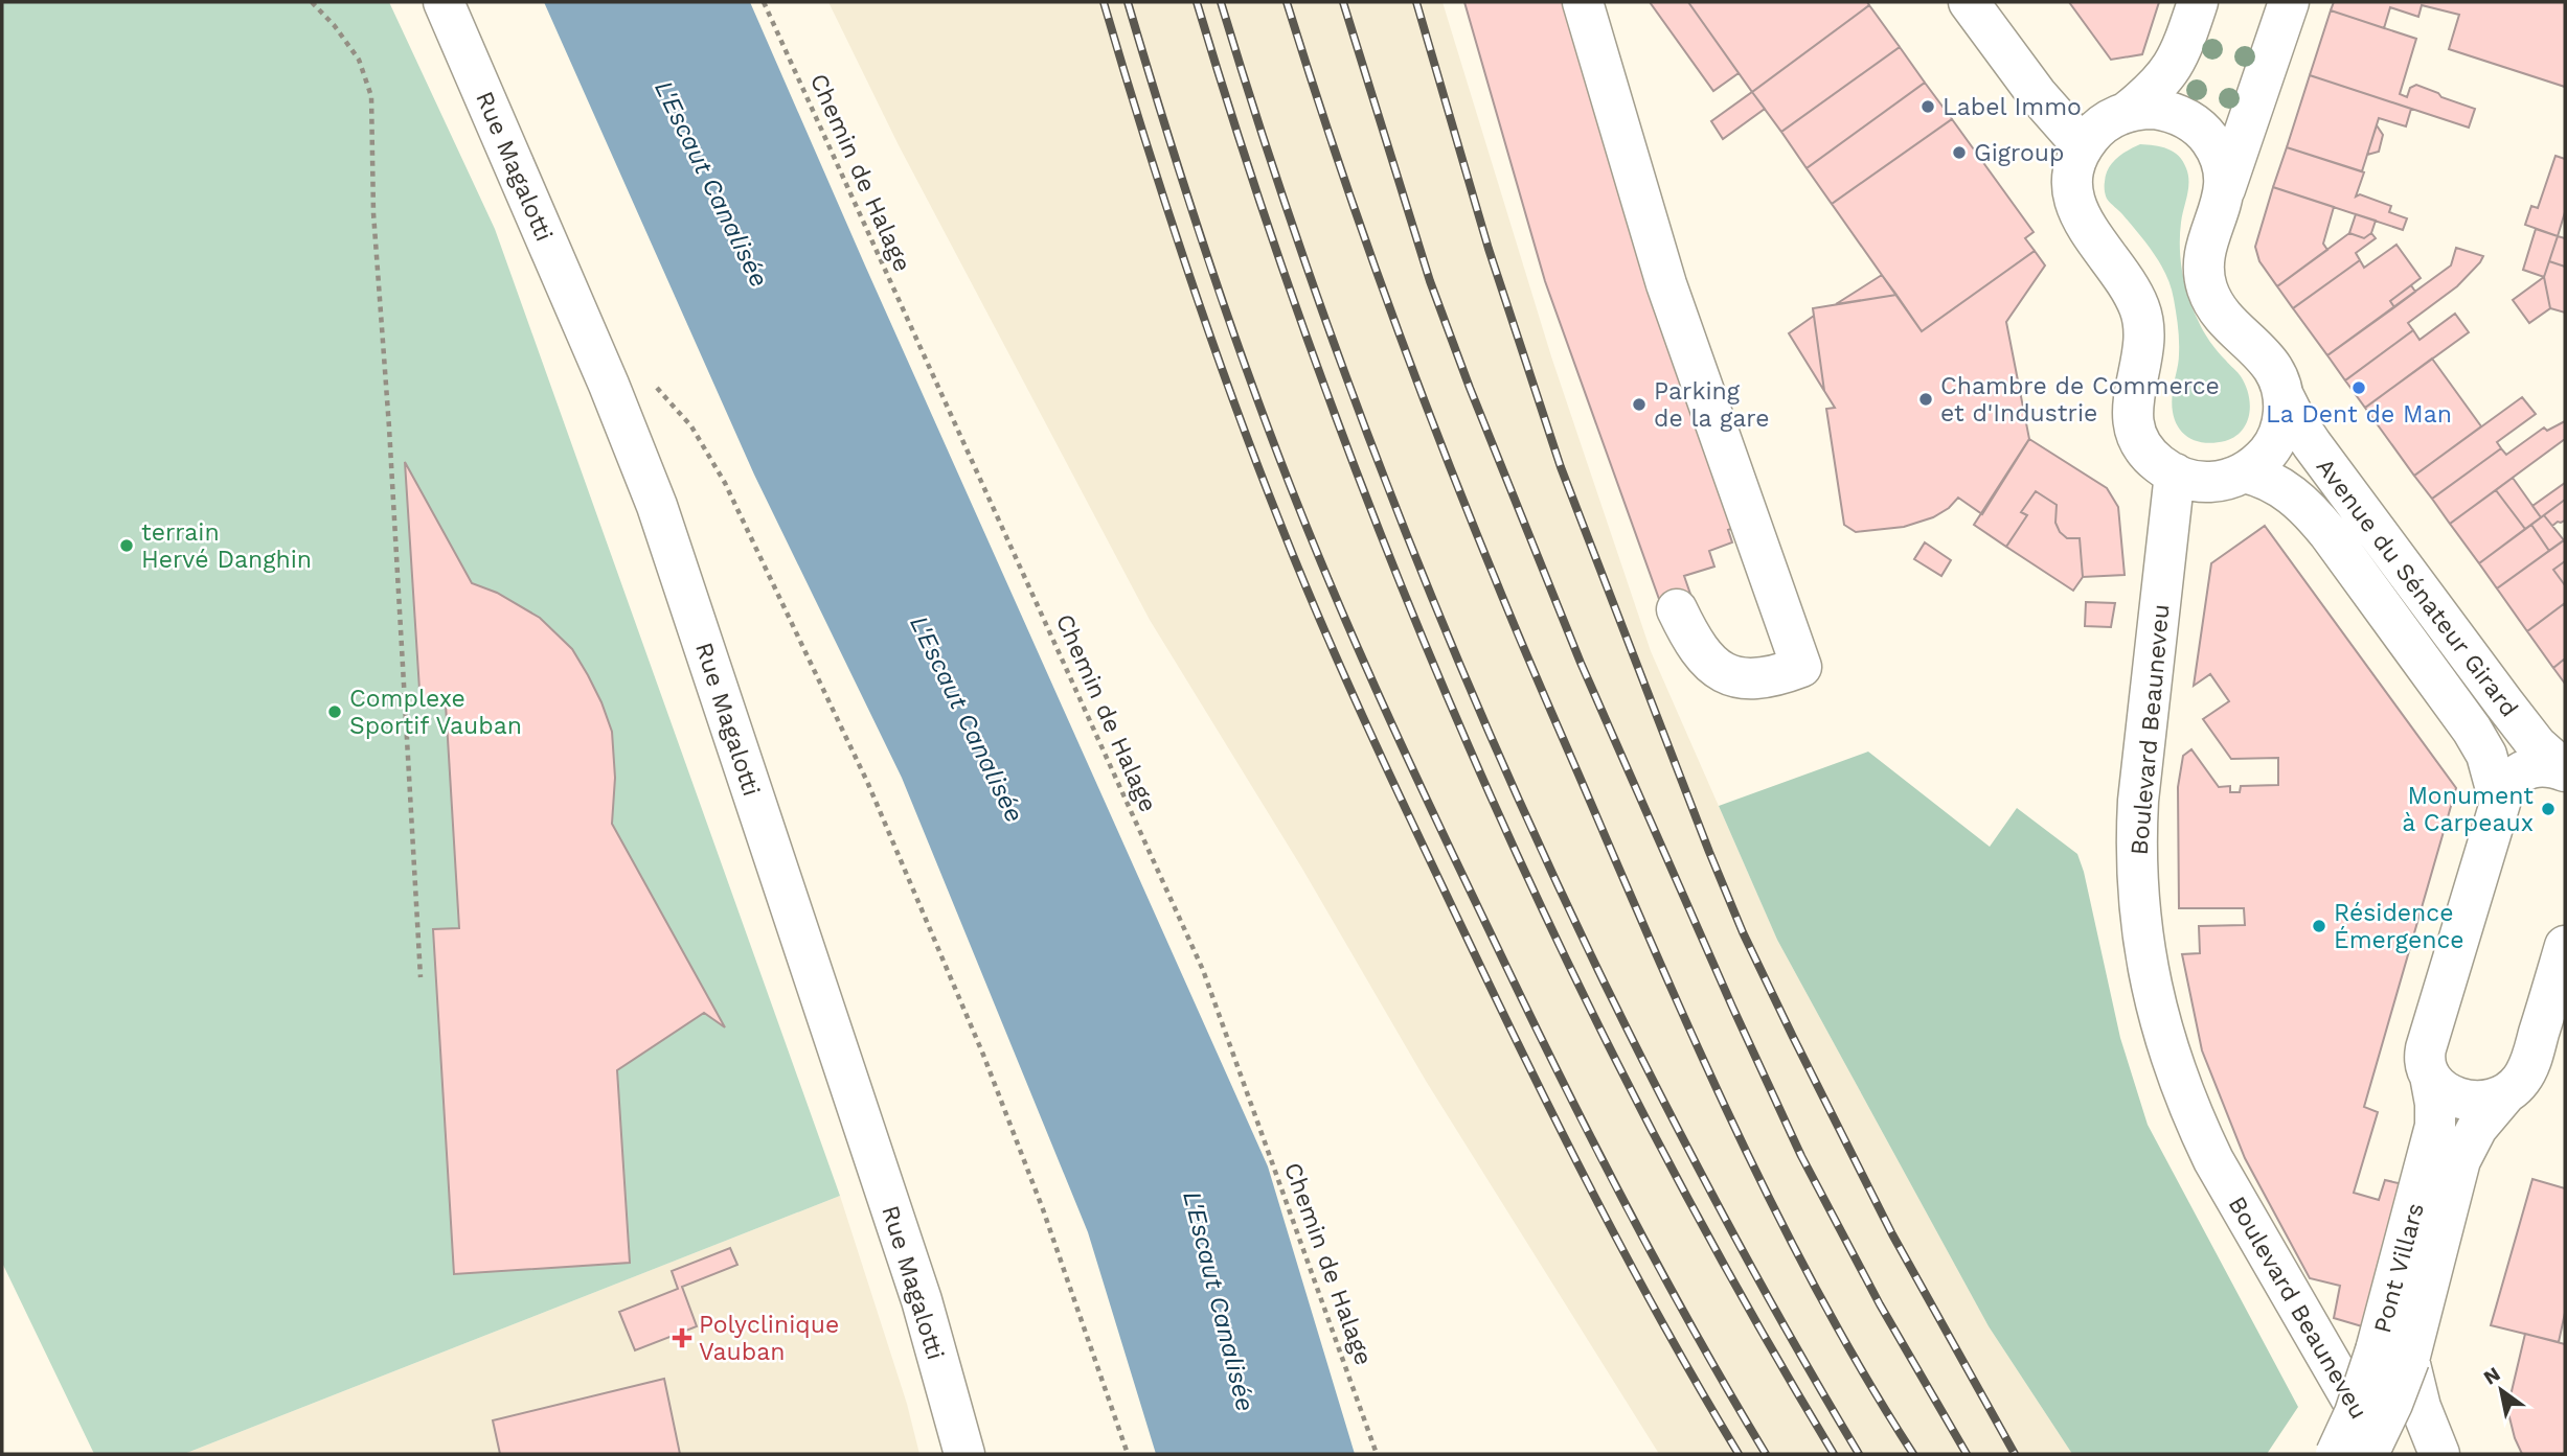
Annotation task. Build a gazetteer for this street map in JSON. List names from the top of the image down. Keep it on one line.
{"streets":{"main road":["Rue Magalotti","Avenue du Sénateur Girard","Boulevard Beauneveu","Pont Villars"],"path":["Chemin de Halage"]},"crossings":[["Avenue du Sénateur Girard","Boulevard Beauneveu"],["Avenue du Sénateur Girard","Pont Villars"]],"water":["L'Escaut Canalisée"],"places":{"other":["Label Immo","Gigroup","La Dent de Man","Chambre de Commerce et d'Industrie","Parking de la gare","terrain Hervé Danghin","Complexe Sportif Vauban","Monument à Carpeaux","Résidence Émergence"],"health":["Polyclinique Vauban"]},"north":"top left"}
